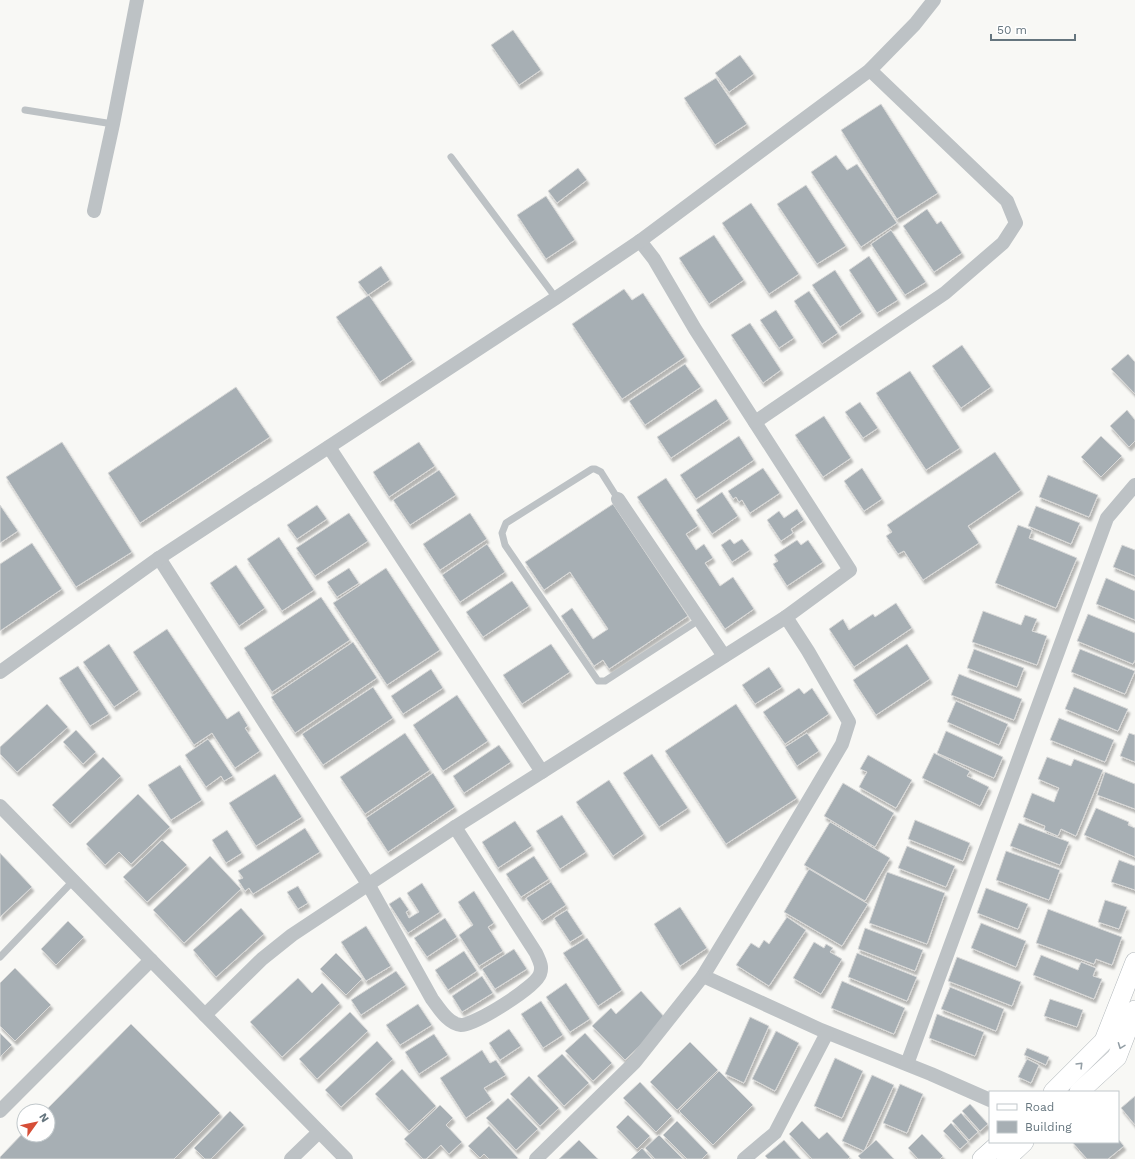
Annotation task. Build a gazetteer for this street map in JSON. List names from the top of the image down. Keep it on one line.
{"legend":["Road","Building"],"scale_bar":"50 m","north":"top right"}
